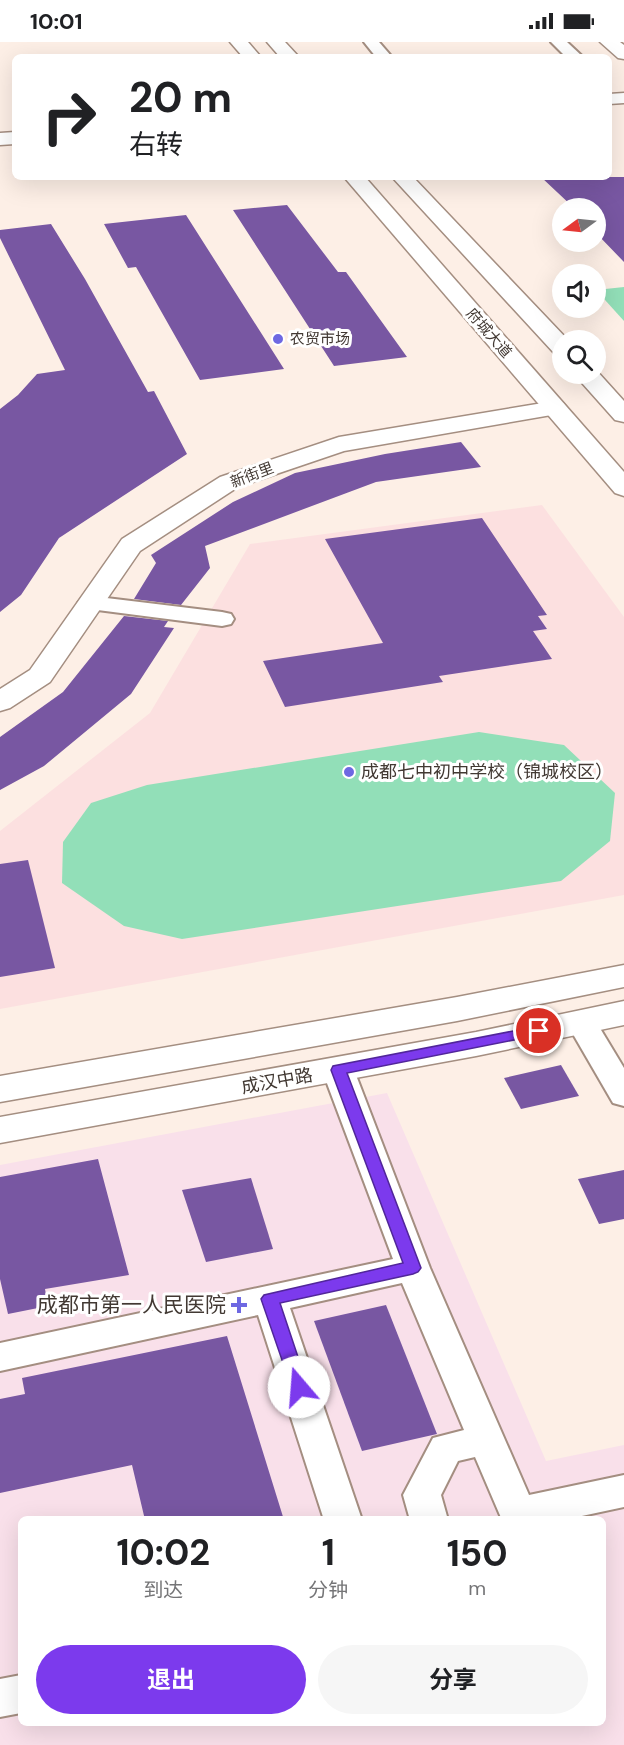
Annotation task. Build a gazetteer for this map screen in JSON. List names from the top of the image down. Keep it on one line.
{"streets":{"main road":["府城大道","新街里","成汉中路"]},"crossings":[["府城大道","新街里"]],"places":{"other":["农贸市场","成都七中初中学校（锦城校区）"],"health":["成都市第一人民医院"]},"north":"left","page":{"status":"10:01","turn":["20 m","右转"],"eta":["10:02","到达","1","分钟","150","m"],"buttons":["退出","分享"]}}
